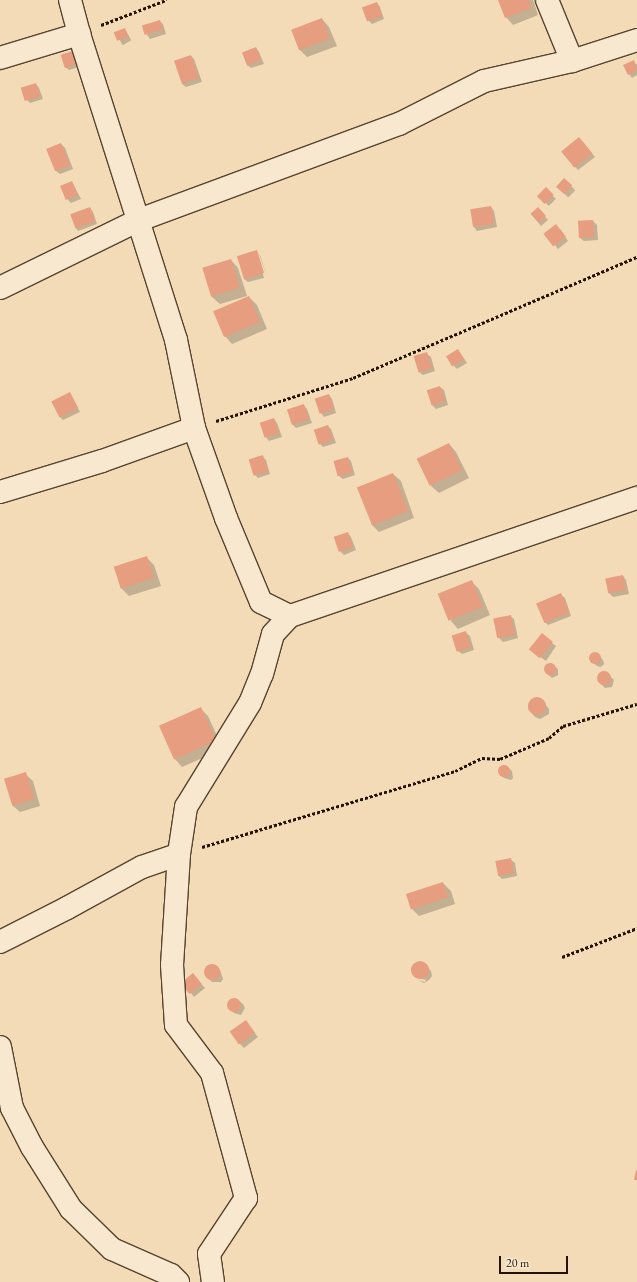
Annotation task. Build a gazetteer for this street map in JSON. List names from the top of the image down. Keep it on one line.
{"scale_bar":"20 m"}
